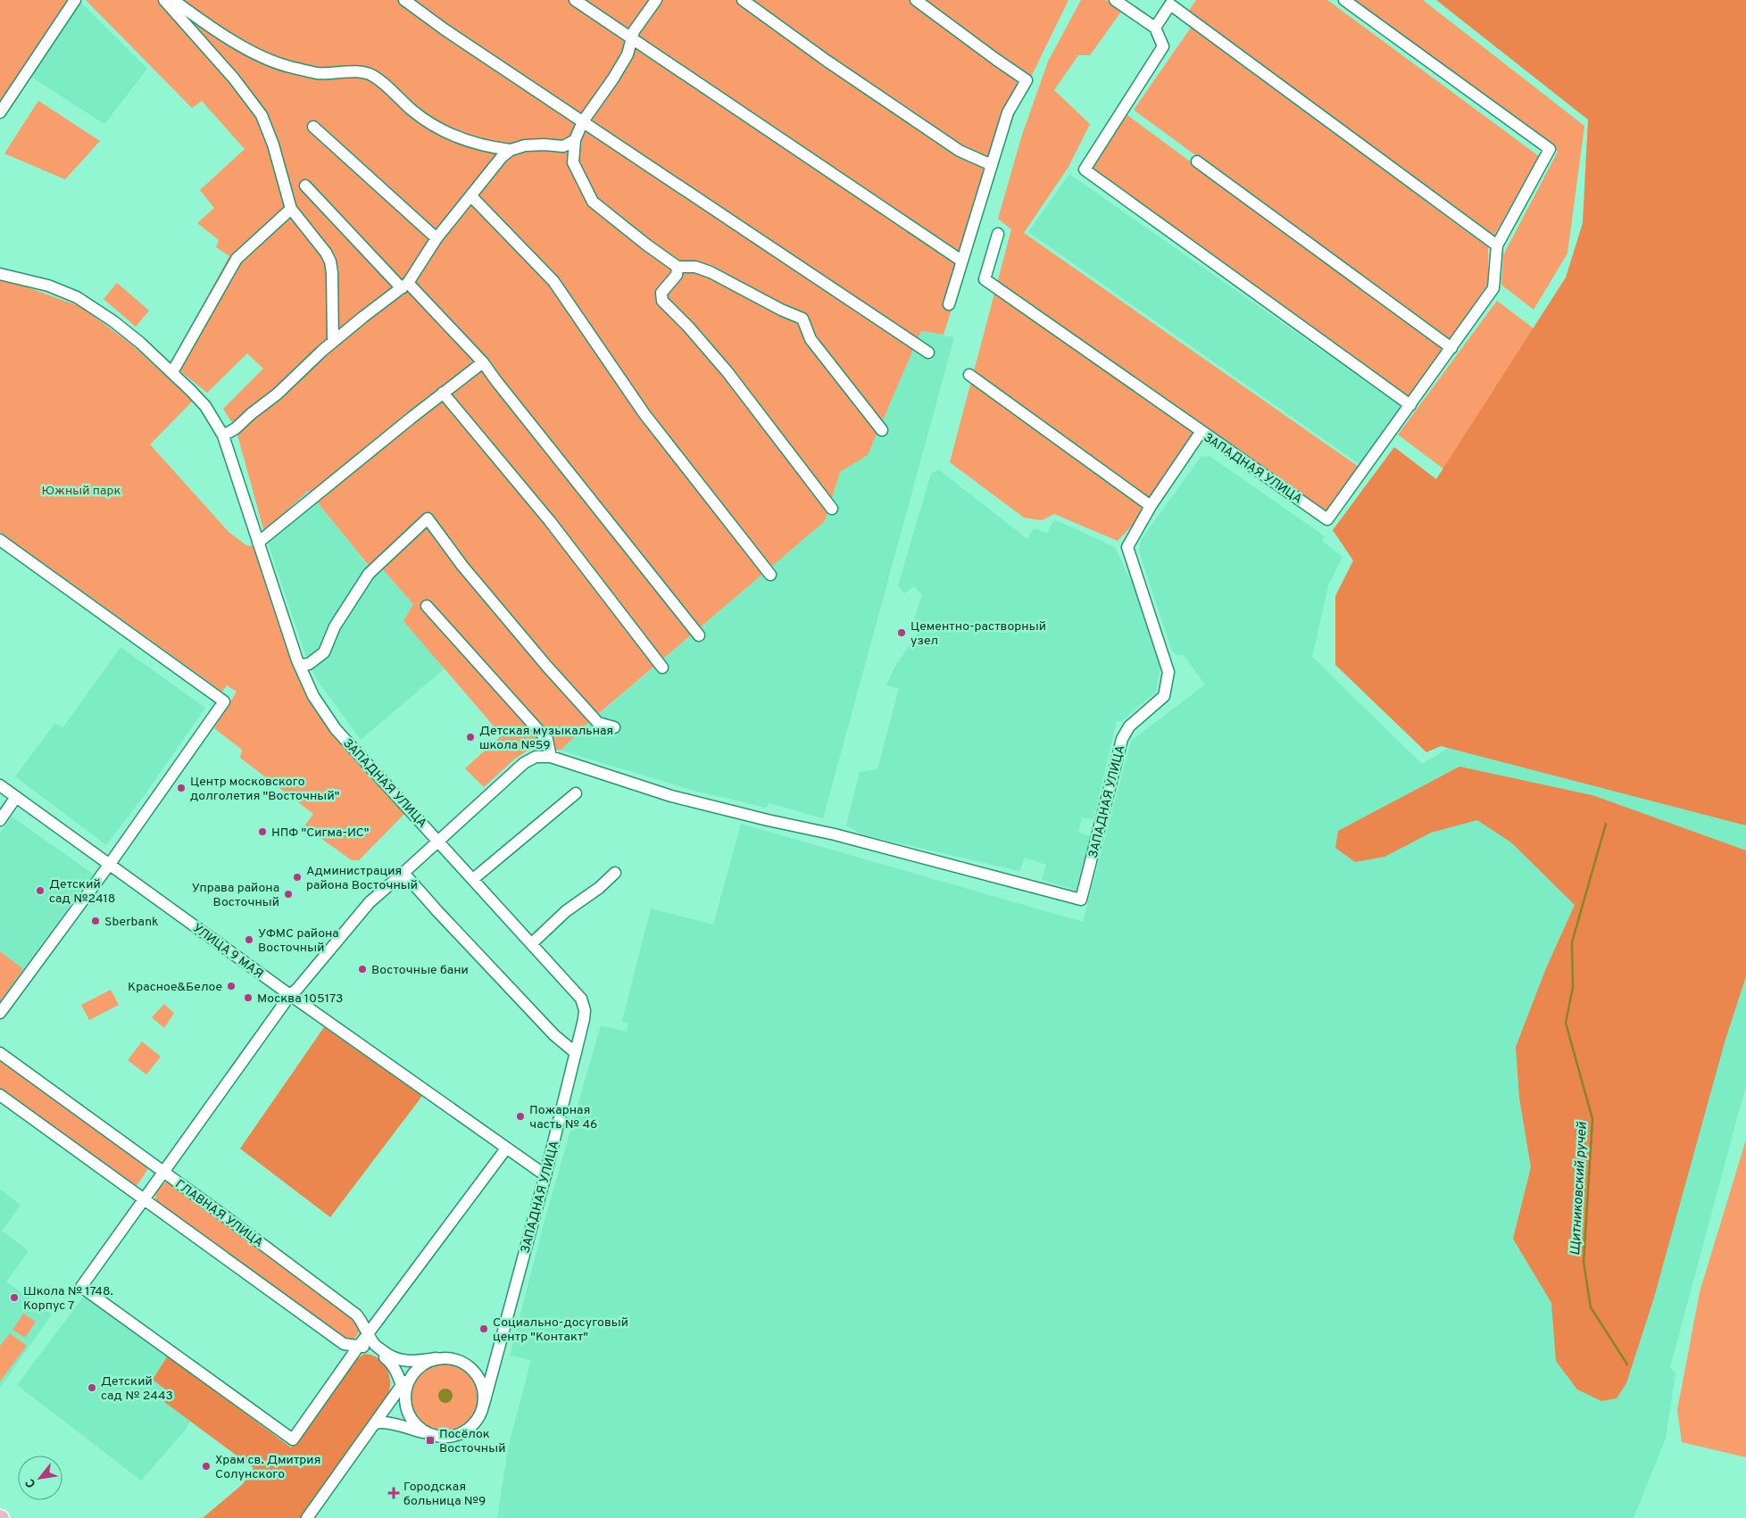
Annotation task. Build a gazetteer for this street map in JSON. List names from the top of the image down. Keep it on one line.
{"streets":{"street":["ЗАПАДНАЯ УЛИЦА","УЛИЦА 9 МАЯ","ГЛАВНАЯ УЛИЦА"]},"crossings":[["ЗАПАДНАЯ УЛИЦА","УЛИЦА 9 МАЯ"],["ЗАПАДНАЯ УЛИЦА","ГЛАВНАЯ УЛИЦА"]],"water":["Щитниковский ручей"],"parks":["Южный парк"],"places":{"other":["Цементно-растворный узел","Детская музыкальная школа №59","Центр московского долголетия \"Восточный\"","НПФ \"Сигма-ИС\"","Администрация района Восточный","Детский сад №2418","Управа района Восточный","Sberbank","УФМС района Восточный","Восточные бани","Красное&Белое","Москва 105173","Пожарная часть № 46","Школа № 1748. Корпус 7","Социально-досуговый центр \"Контакт\"","Детский сад № 2443","Храм св. Дмитрия Солунского"],"transit":["Посёлок Восточный"],"health":["Городская больница №9"]},"north":"bottom left"}
